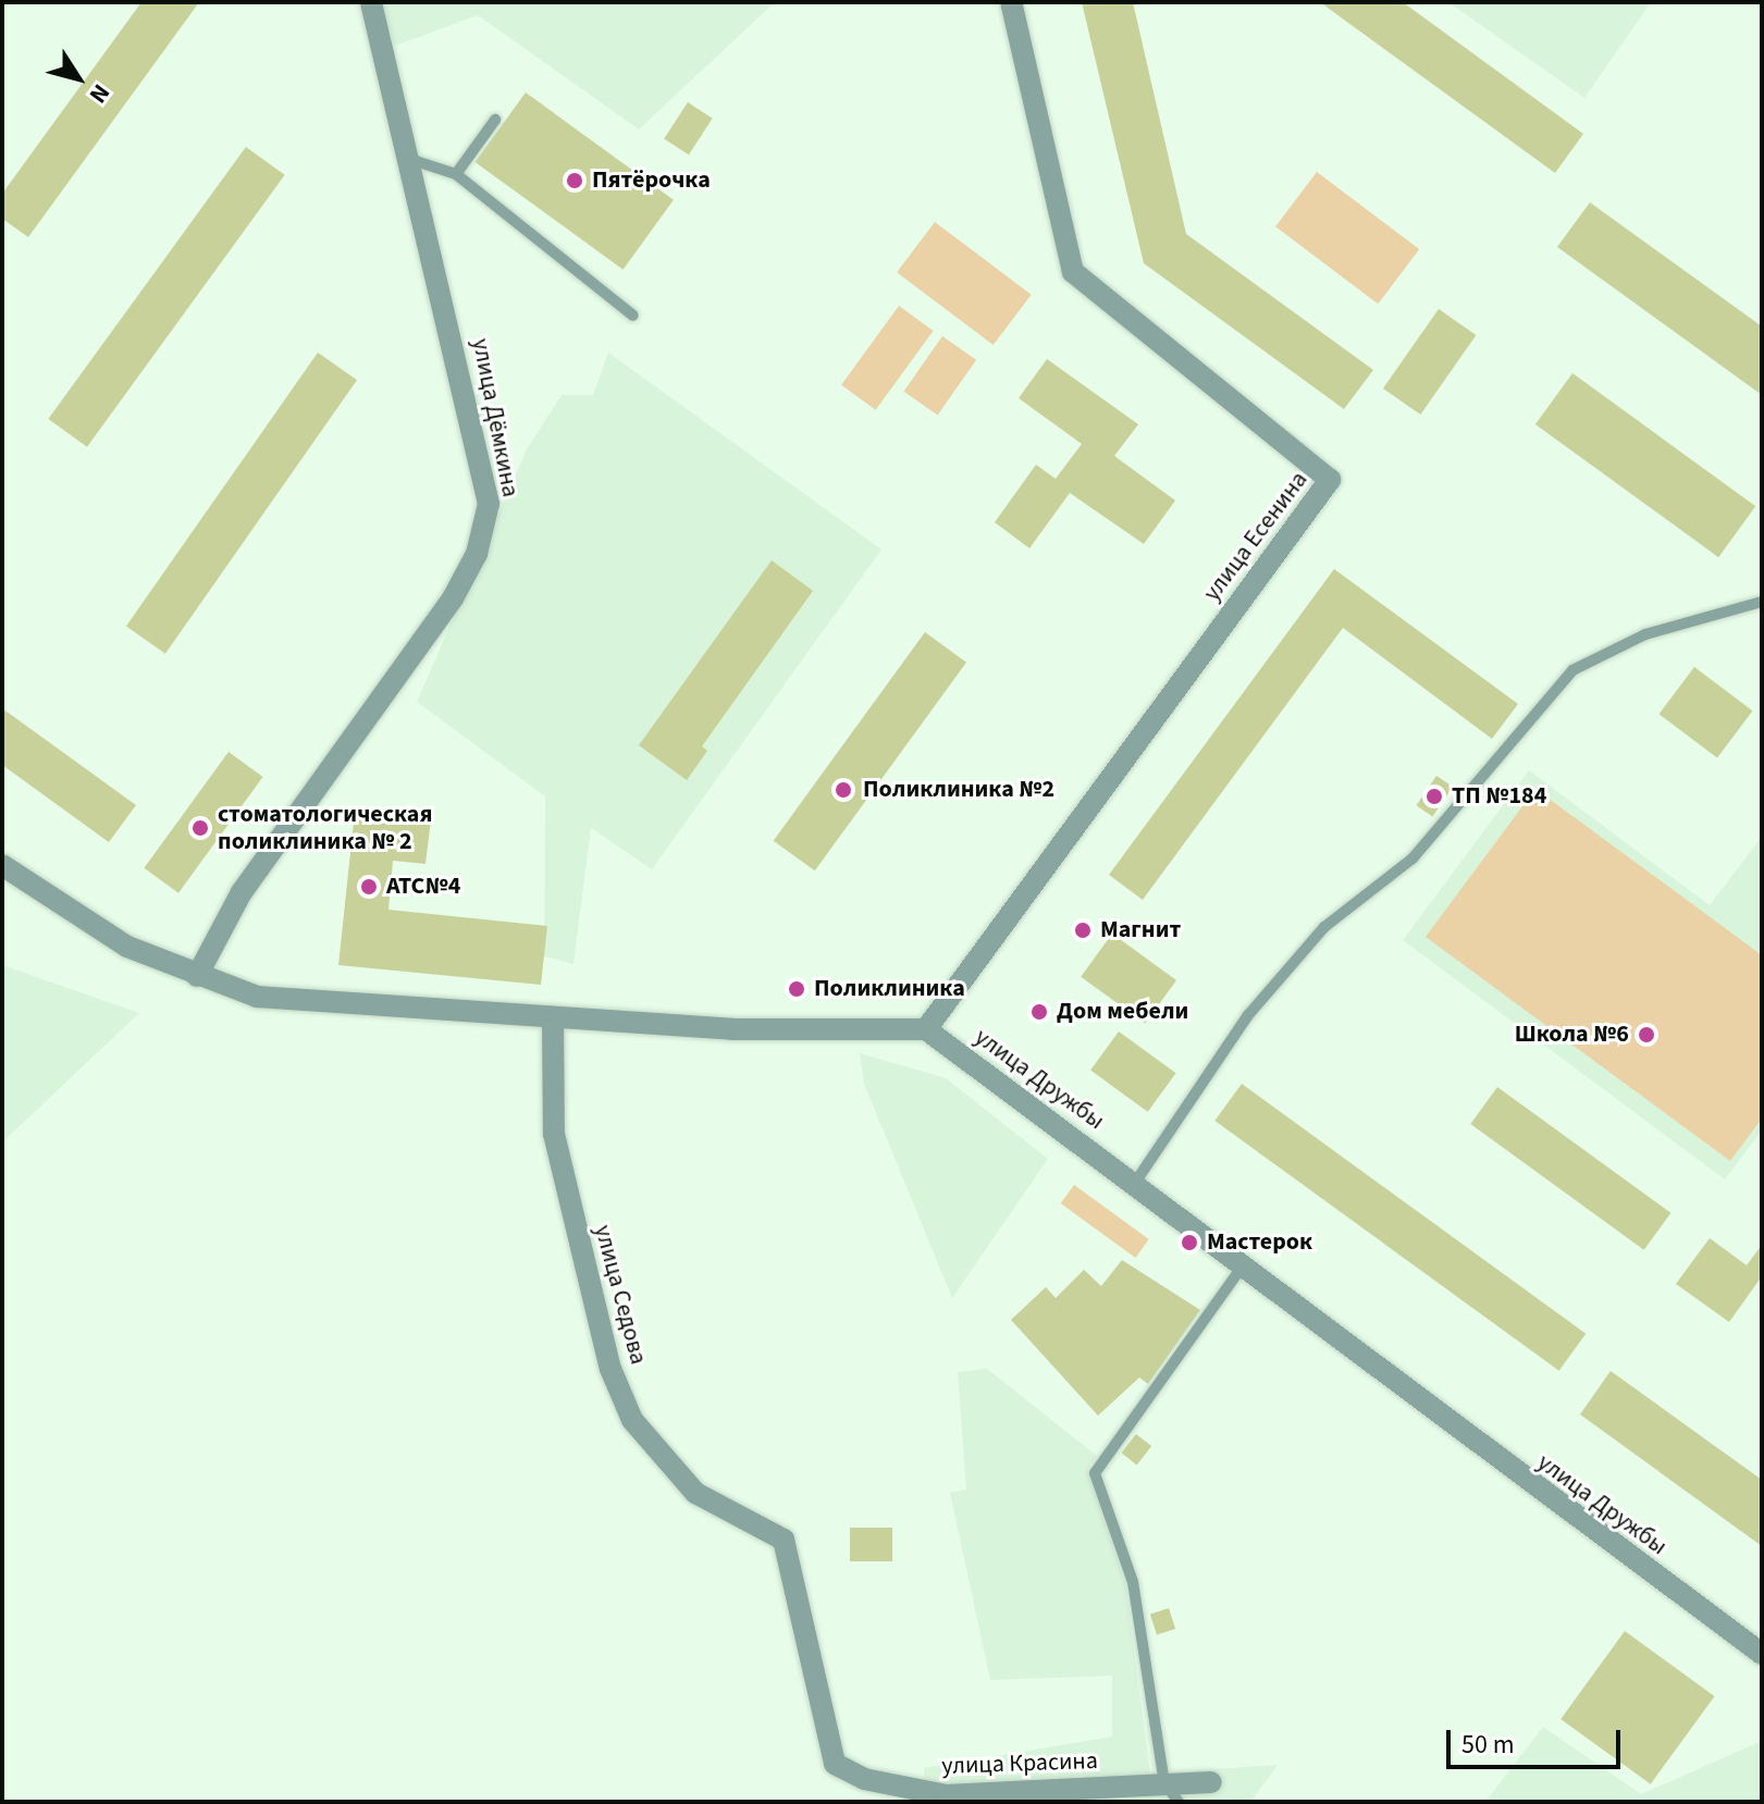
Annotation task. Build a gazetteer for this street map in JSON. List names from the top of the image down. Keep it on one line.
{"streets":{"street":["улица Дёмкина","улица Есенина","улица Дружбы","улица Седова","улица Красина"]},"crossings":[["улица Есенина","улица Дружбы"],["улица Седова","улица Красина"]],"places":["Пятёрочка","Поликлиника №2","ТП №184","стоматологическая поликлиника № 2","АТС№4","Магнит","Поликлиника","Дом мебели","Школа №6","Мастерок"],"scale_bar":"50 m","north":"bottom right"}
